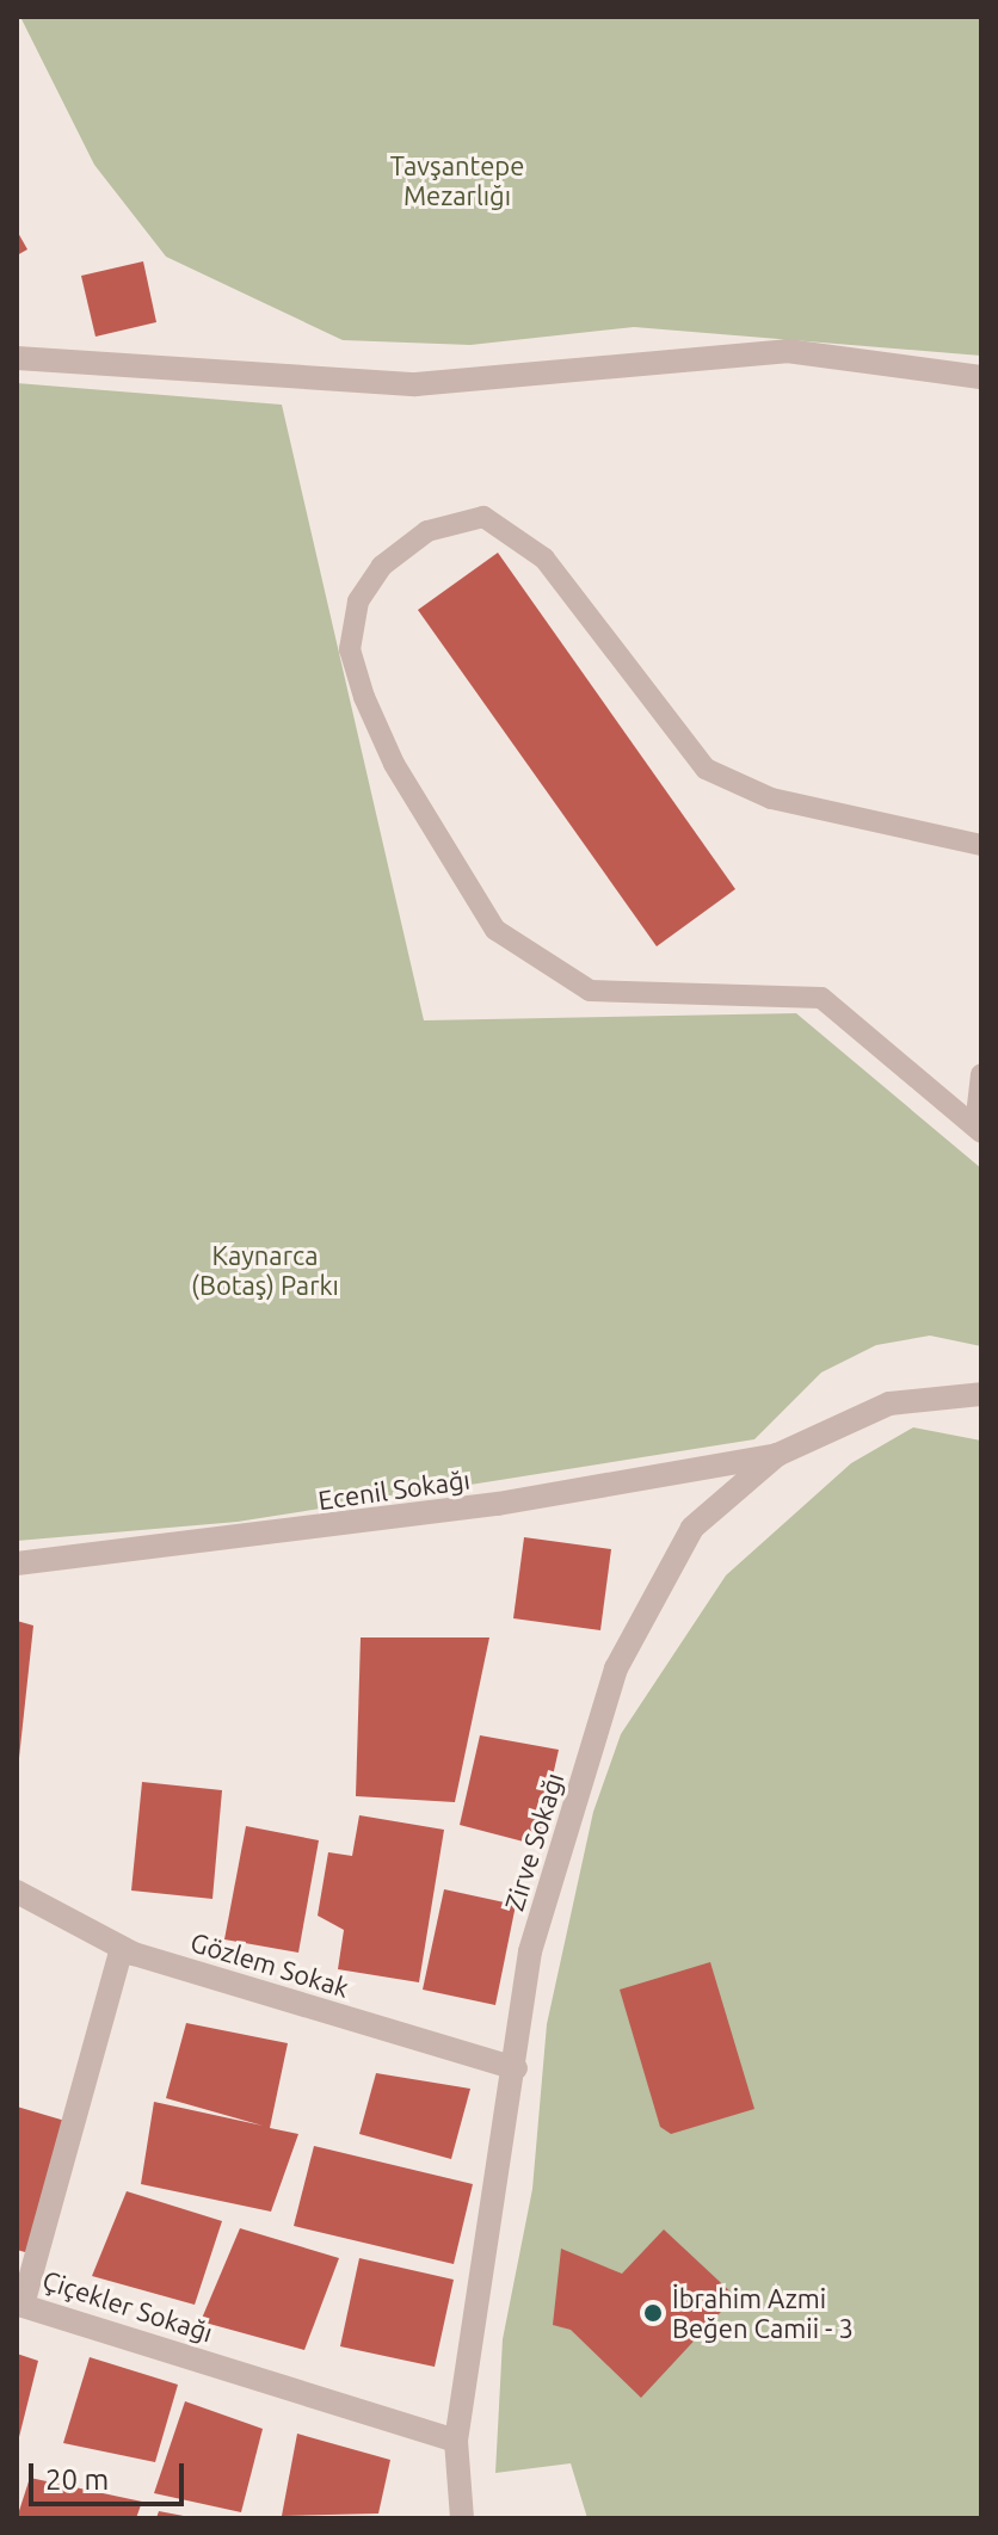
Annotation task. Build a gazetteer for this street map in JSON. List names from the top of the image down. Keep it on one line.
{"streets":{"street":["Ecenil Sokağı","Zirve Sokağı","Gözlem Sokak","Çiçekler Sokağı"]},"crossings":[["Ecenil Sokağı","Zirve Sokağı"],["Zirve Sokağı","Gözlem Sokak"],["Zirve Sokağı","Çiçekler Sokağı"],["Gözlem Sokak","Çiçekler Sokağı"]],"parks":["Tavşantepe Mezarlığı","Kaynarca (Botaş) Parkı"],"places":["İbrahim Azmi Beğen Camii - 3"],"scale_bar":"20 m"}
